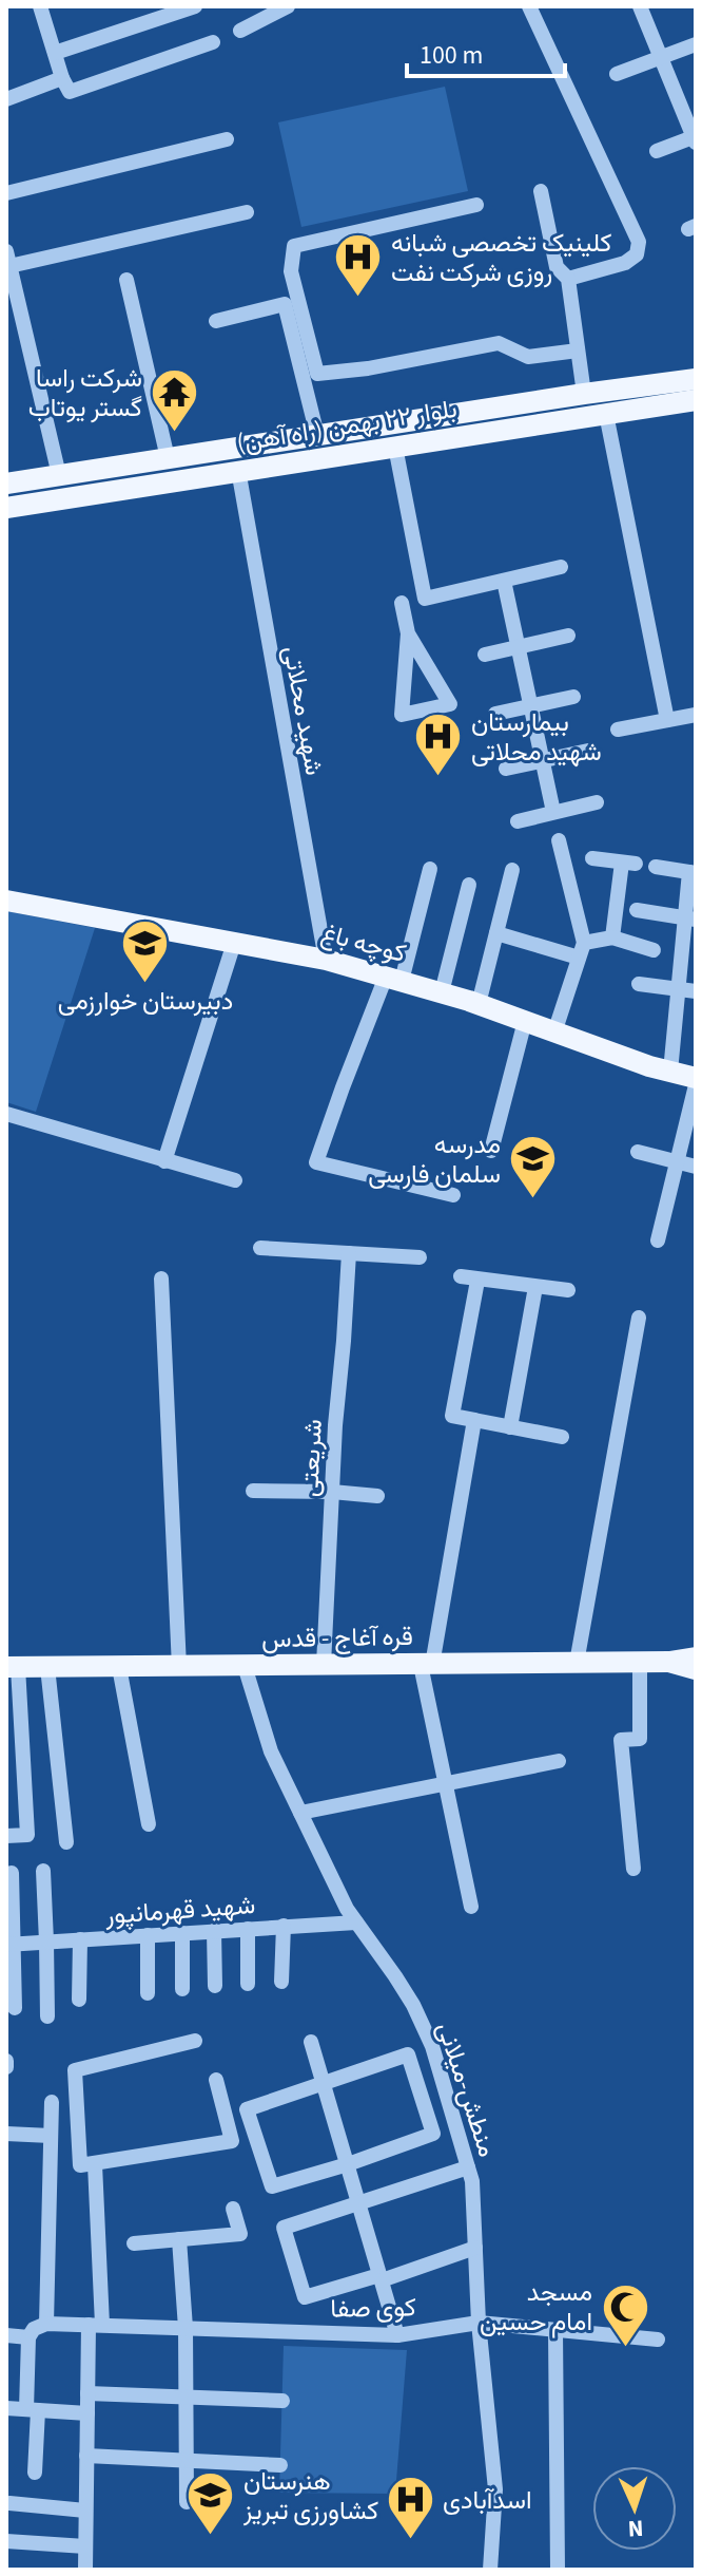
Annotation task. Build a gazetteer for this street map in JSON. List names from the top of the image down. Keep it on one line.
{"streets":{"main road":["بلوار ۲۲ بهمن (راه آهن)","کوچه باغ","قره آغاج - قدس"],"street":["شهید محلاتی","شریعتی","شهید قهرمانپور","منطش-میلانی","کوی صفا"]},"crossings":[["بلوار ۲۲ بهمن (راه آهن)","شهید محلاتی"],["شهید محلاتی","کوچه باغ"],["شریعتی","قره آغاج - قدس"],["قره آغاج - قدس","منطش-میلانی"],["شهید قهرمانپور","منطش-میلانی"],["منطش-میلانی","کوی صفا"]],"places":{"hospital":["کلینیک تخصصی شبانه روزی شرکت نفت","بیمارستان شهید محلاتی","اسدآبادی"],"temple":["شرکت راسا گستر یوتاب"],"school or university":["دبیرستان خوارزمی","مدرسه سلمان فارسی","هنرستان کشاورزی تبریز"],"mosque":["مسجد امام حسین"]},"scale_bar":"100 m","north":"bottom"}
